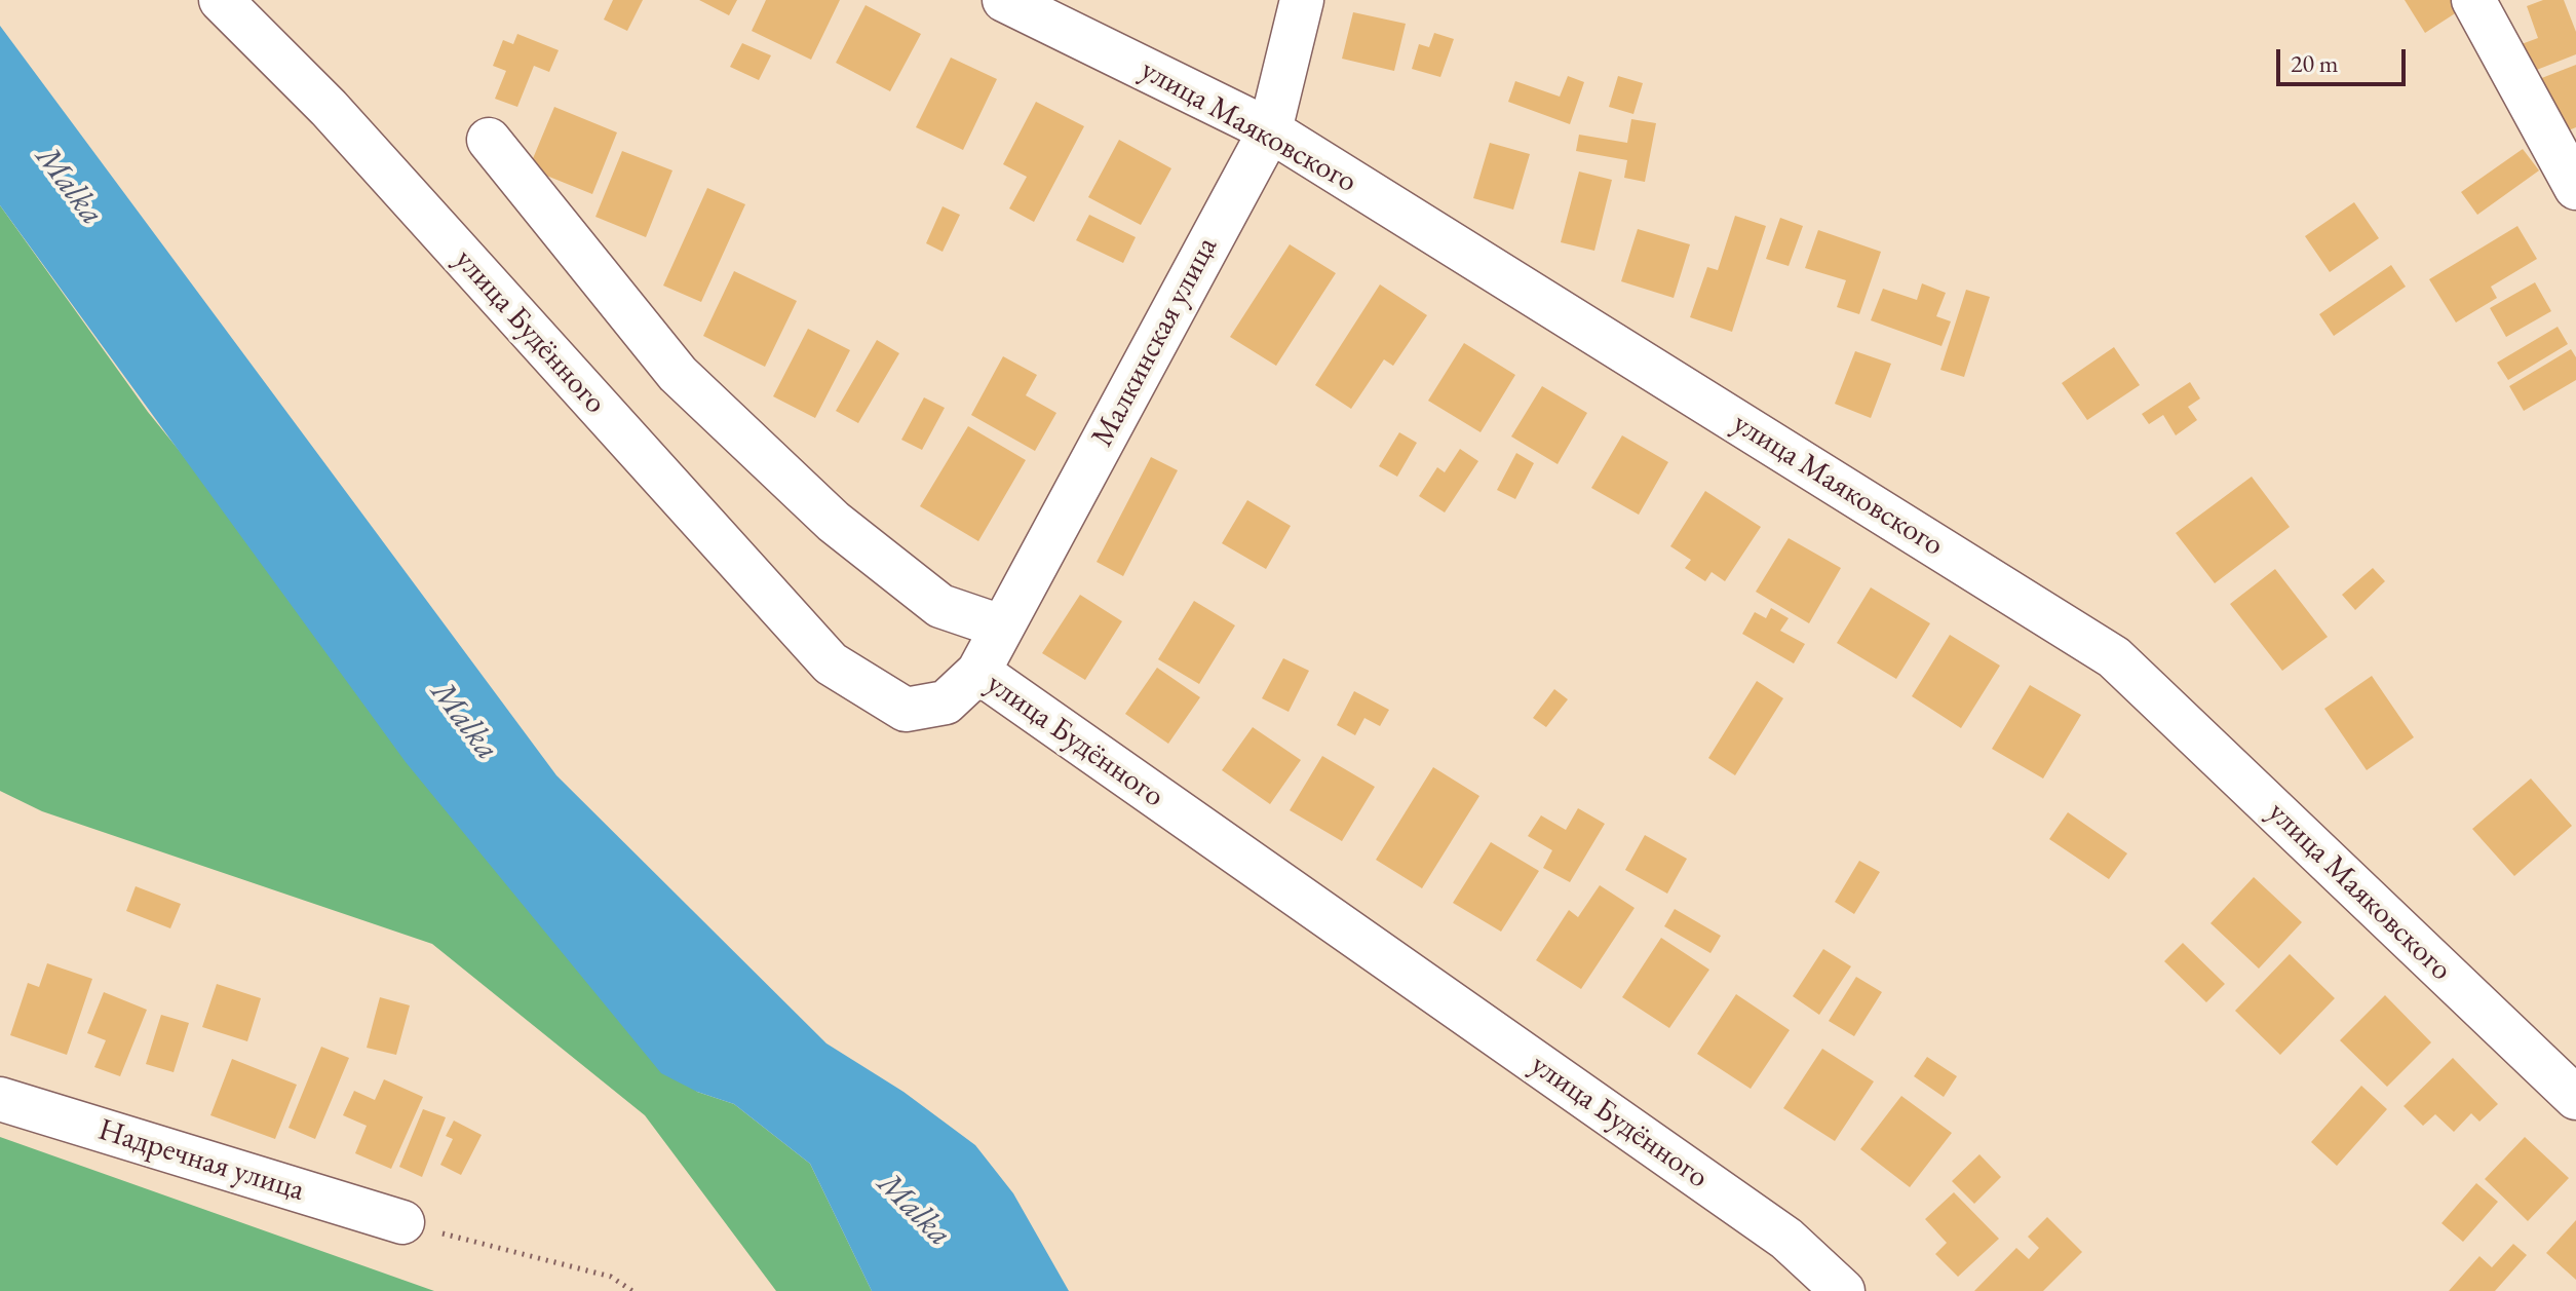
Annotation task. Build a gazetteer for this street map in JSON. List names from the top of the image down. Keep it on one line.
{"streets":{"street":["улица Маяковского","улица Будённого","Малкинская улица","Надречная улица"]},"crossings":[["улица Маяковского","Малкинская улица"],["улица Будённого","Малкинская улица"]],"water":["Malka"],"scale_bar":"20 m"}
